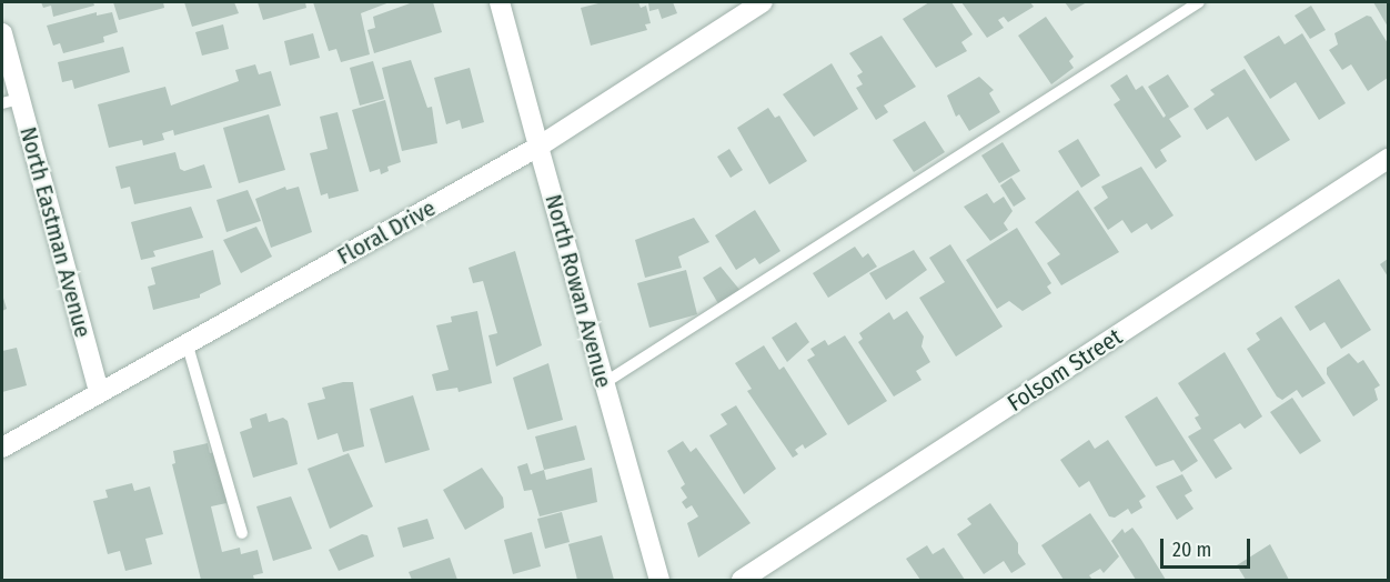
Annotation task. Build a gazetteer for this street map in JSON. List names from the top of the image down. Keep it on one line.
{"streets":{"street":["North Eastman Avenue","Floral Drive","North Rowan Avenue","Folsom Street"]},"crossings":[["North Eastman Avenue","Floral Drive"],["Floral Drive","North Rowan Avenue"]],"scale_bar":"20 m"}
